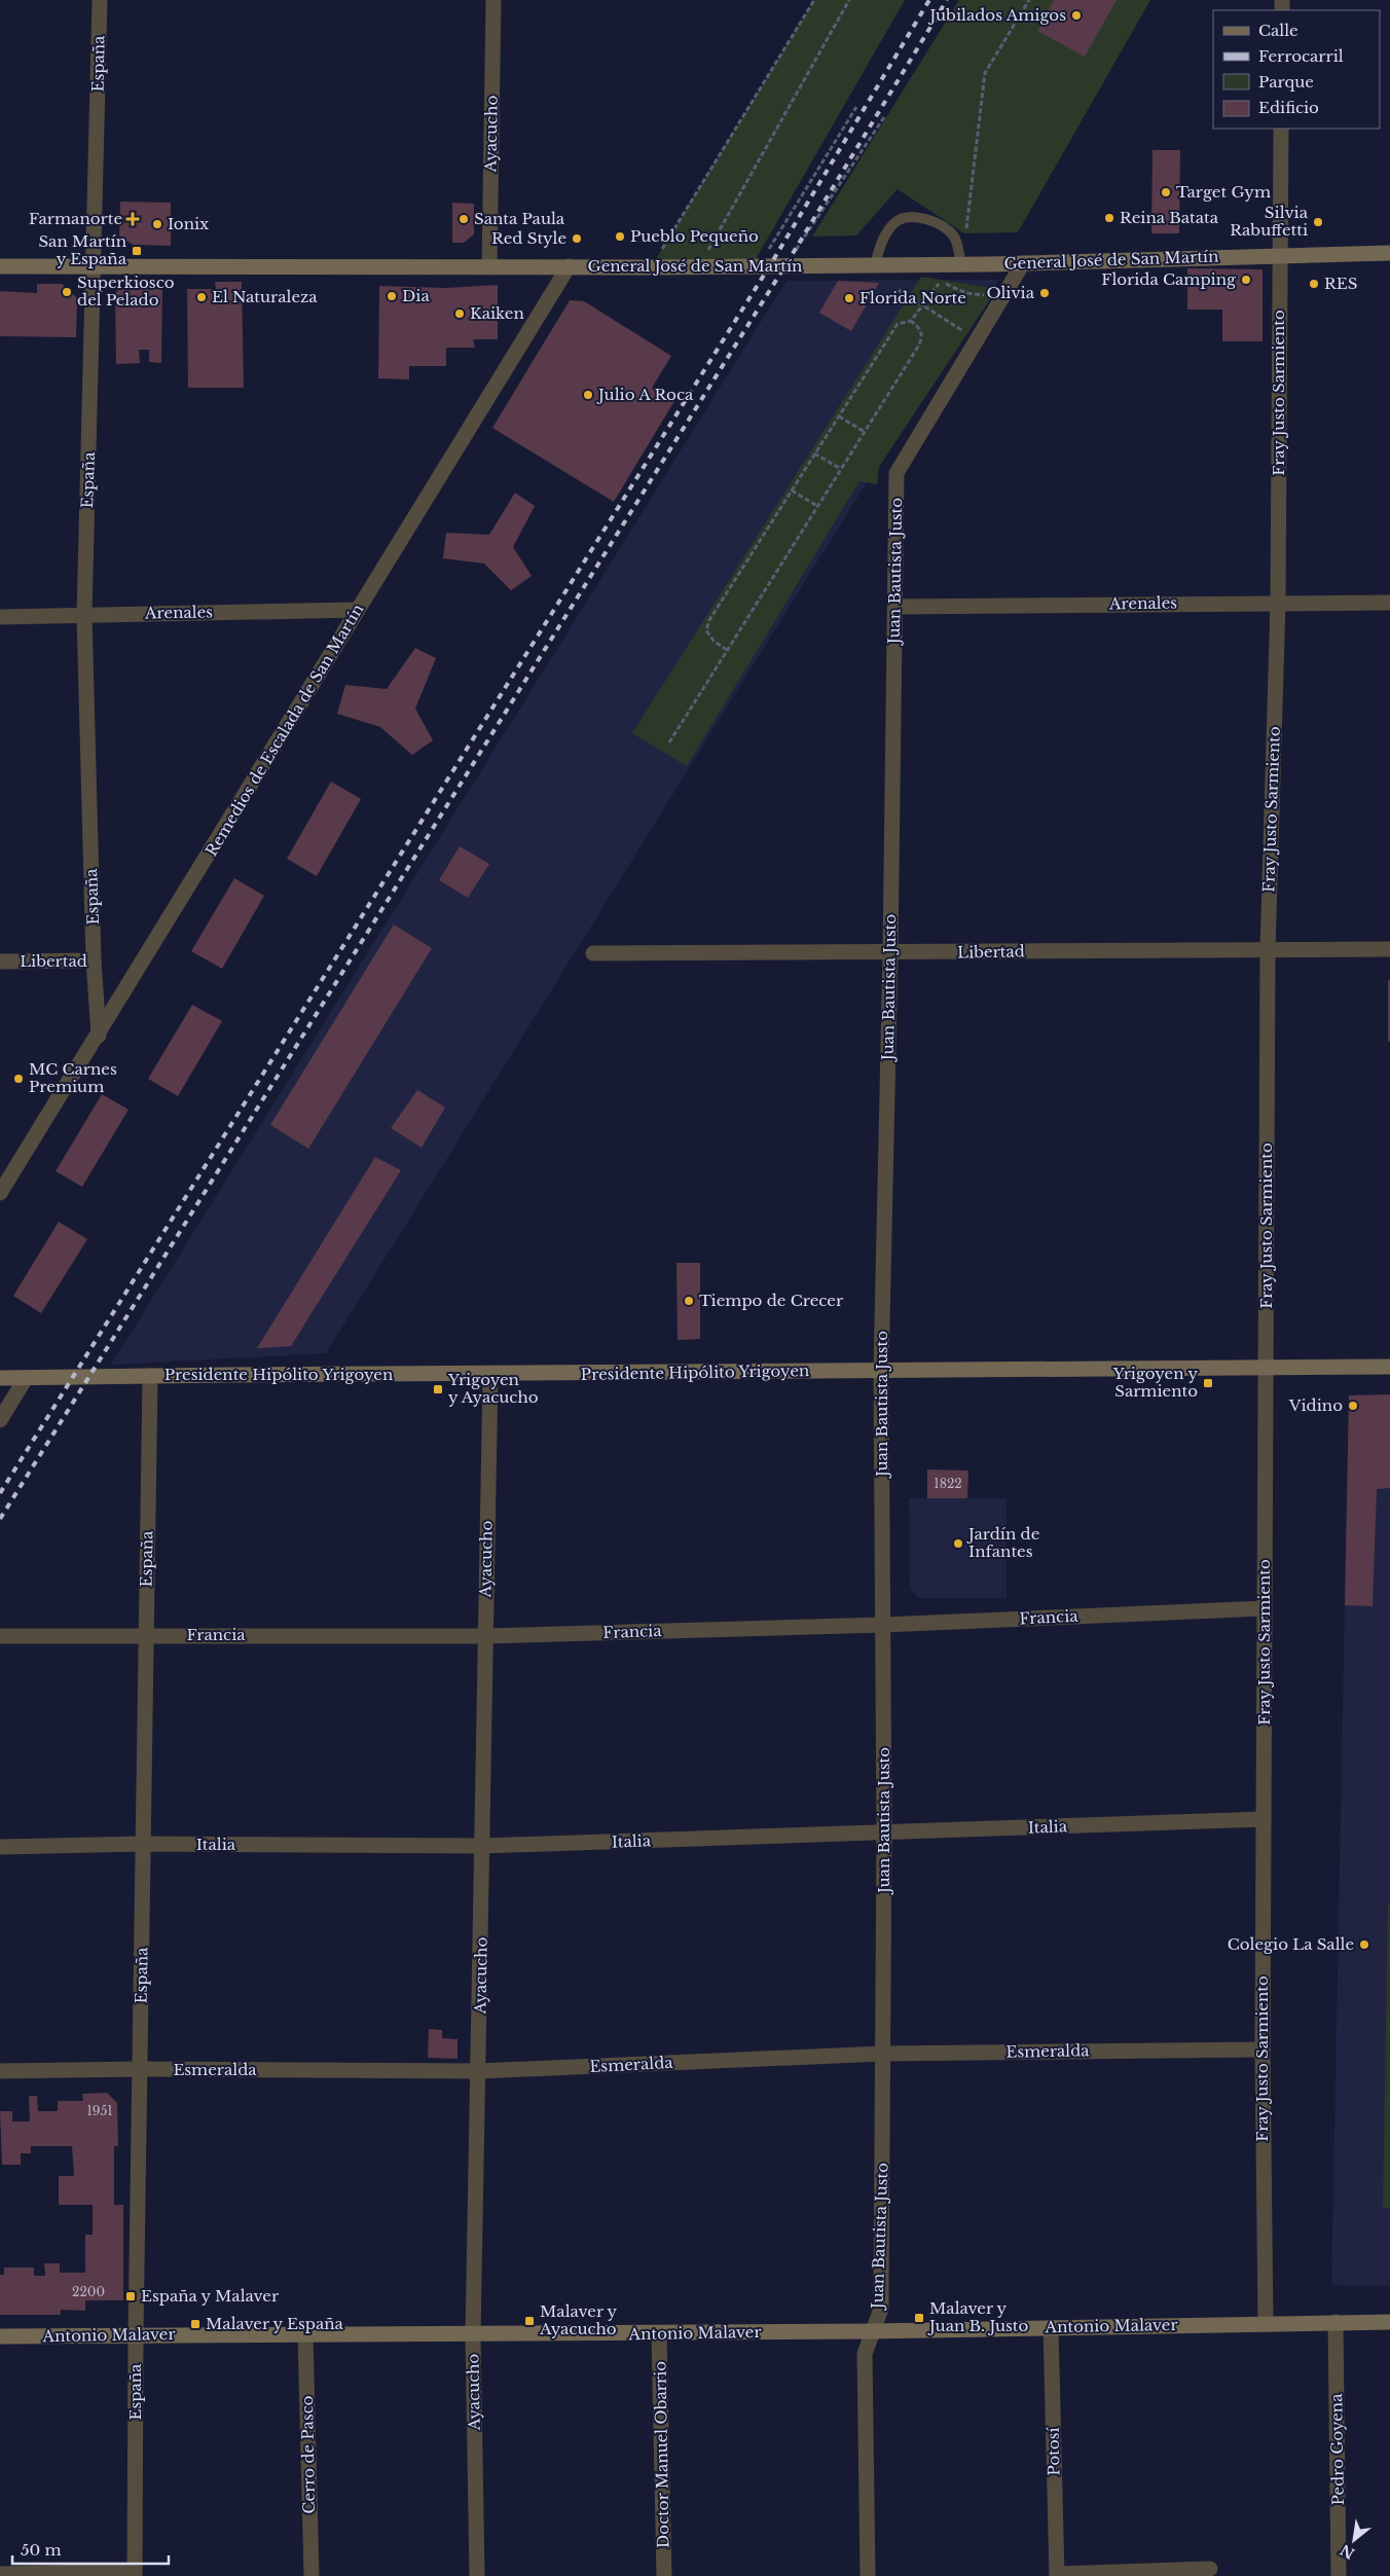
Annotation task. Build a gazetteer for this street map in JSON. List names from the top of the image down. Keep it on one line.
{"streets":{"street":["España","Ayacucho","General José de San Martín","Fray Justo Sarmiento","Juan Bautista Justo","Arenales","Remedios de Escalada de San Martín","Libertad","Presidente Hipólito Yrigoyen","Francia","Italia","Esmeralda","Antonio Malaver","Pedro Goyena","Potosí","Cerro de Pasco","Doctor Manuel Obarrio"]},"crossings":[["España","General José de San Martín"],["España","Arenales"],["España","Libertad"],["España","Presidente Hipólito Yrigoyen"],["España","Francia"],["España","Italia"],["España","Esmeralda"],["España","Antonio Malaver"],["Ayacucho","General José de San Martín"],["Ayacucho","Presidente Hipólito Yrigoyen"],["Ayacucho","Francia"],["Ayacucho","Italia"],["Ayacucho","Esmeralda"],["Ayacucho","Antonio Malaver"],["General José de San Martín","Fray Justo Sarmiento"],["General José de San Martín","Juan Bautista Justo"],["General José de San Martín","Remedios de Escalada de San Martín"],["Fray Justo Sarmiento","Arenales"],["Fray Justo Sarmiento","Libertad"],["Fray Justo Sarmiento","Presidente Hipólito Yrigoyen"],["Fray Justo Sarmiento","Francia"],["Fray Justo Sarmiento","Italia"],["Fray Justo Sarmiento","Esmeralda"],["Fray Justo Sarmiento","Antonio Malaver"],["Juan Bautista Justo","Arenales"],["Juan Bautista Justo","Libertad"],["Juan Bautista Justo","Presidente Hipólito Yrigoyen"],["Juan Bautista Justo","Francia"],["Juan Bautista Justo","Italia"],["Juan Bautista Justo","Esmeralda"],["Juan Bautista Justo","Antonio Malaver"],["Arenales","Remedios de Escalada de San Martín"],["Remedios de Escalada de San Martín","Libertad"],["Antonio Malaver","Pedro Goyena"],["Antonio Malaver","Potosí"],["Antonio Malaver","Cerro de Pasco"],["Antonio Malaver","Doctor Manuel Obarrio"]],"places":{"other":["Jubilados Amigos","Target Gym","Reina Batata","Santa Paula","Silvia Rabuffetti","Ionix","Pueblo Pequeño","Red Style","Florida Camping","RES","Superkiosco del Pelado","Olivia","Dia","El Naturaleza","Florida Norte","Kaiken","Julio A Roca","MC Carnes Premium","Tiempo de Crecer","Vidino","Jardín de Infantes","Colegio La Salle"],"health":["Farmanorte"],"transit":["San Martín y España","Yrigoyen y Sarmiento","Yrigoyen y Ayacucho","España y Malaver","Malaver y Juan B. Justo","Malaver y Ayacucho","Malaver y España"]},"house_numbers":["1822","1951","2200"],"legend":["Calle","Ferrocarril","Parque","Edificio"],"scale_bar":"50 m","north":"bottom left"}
